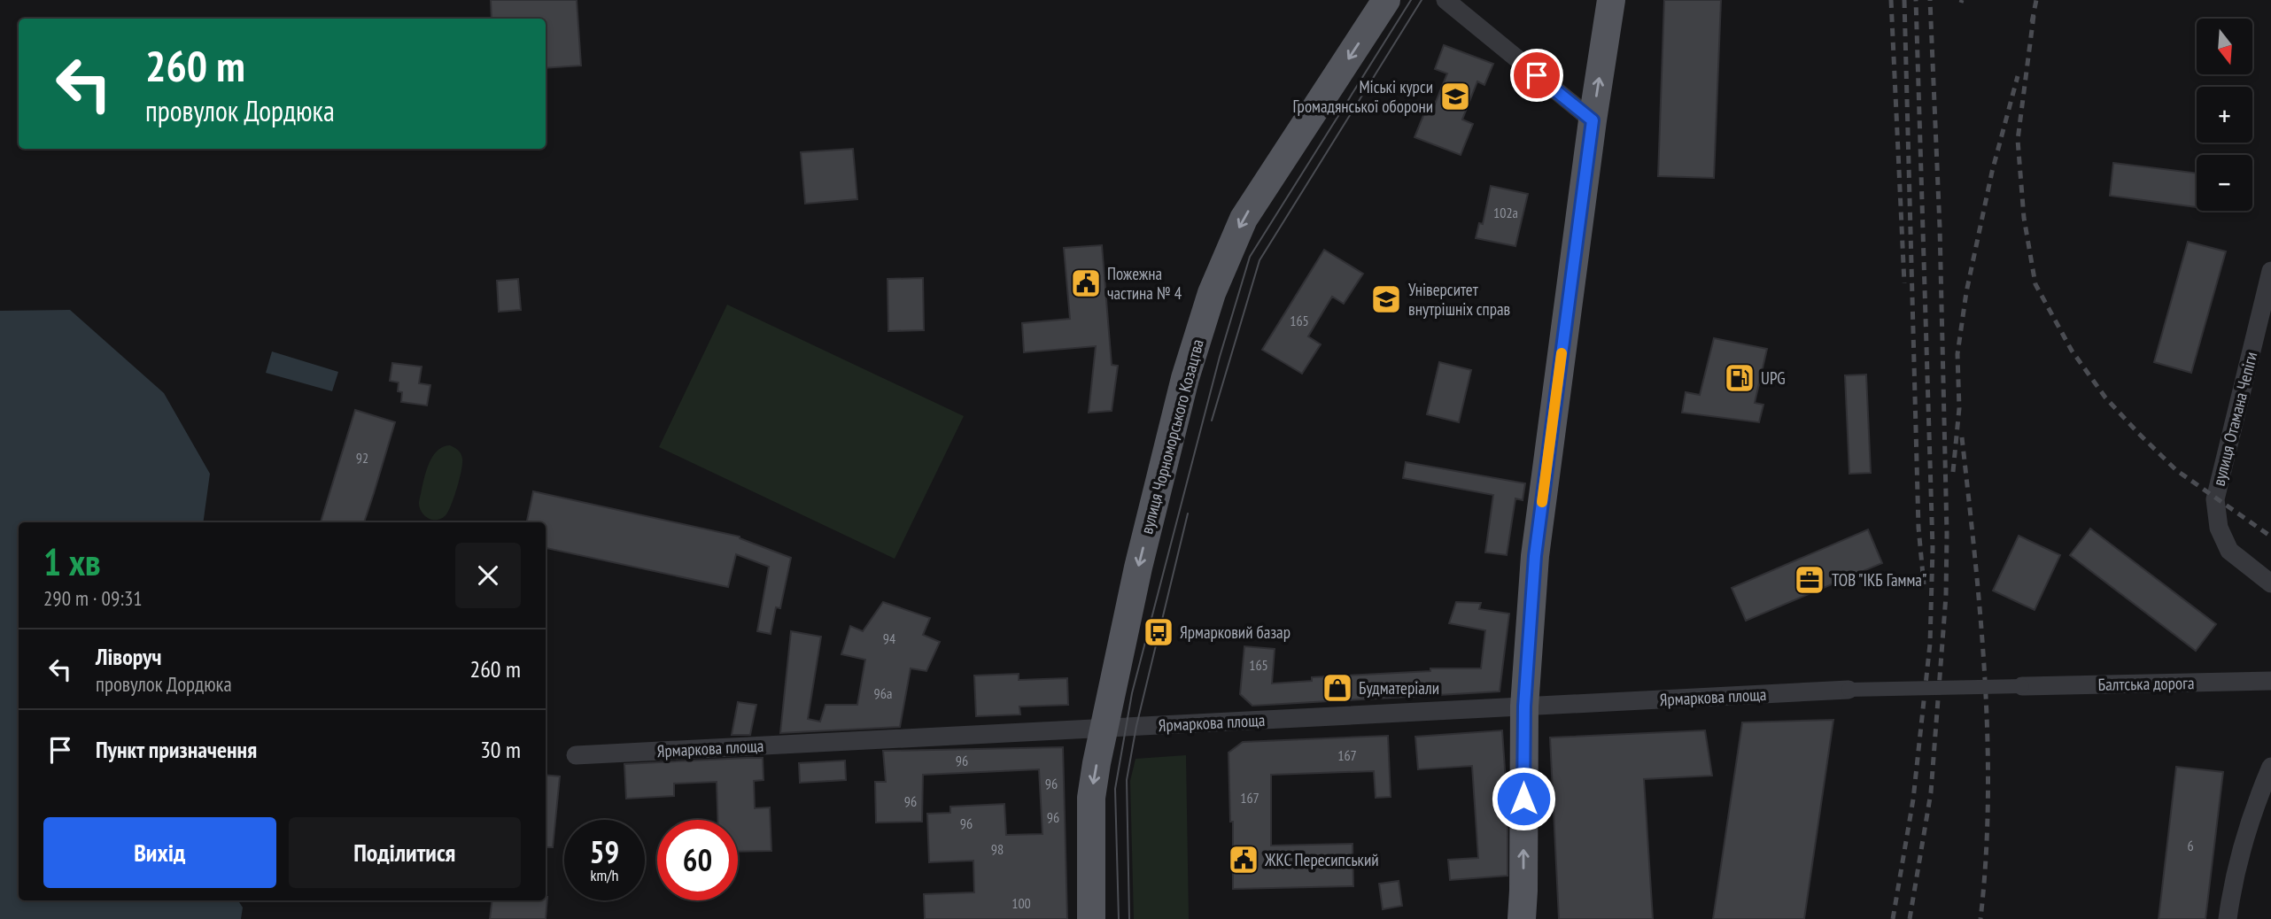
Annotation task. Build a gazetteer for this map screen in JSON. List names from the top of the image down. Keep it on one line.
{"streets":{"main road":["вулиця Чорноморського Козацтва"],"street":["вулиця Отамана Чепіги","Балтська дорога","Ярмаркова площа"]},"crossings":[["вулиця Чорноморського Козацтва","Ярмаркова площа"]],"one_way":["вулиця Чорноморського Козацтва"],"places":{"school or university":["Міські курси Громадянської оборони","Університет внутрішніх справ"],"public building":["Пожежна частина № 4","ЖКС Пересипський"],"fuel station":["UPG"],"office":["ТОВ \"ІКБ Гамма\""],"bus stop":["Ярмарковий базар"],"shop":["Будматеріали"]},"house_numbers":["102а","165","92","94","165","96а","167","96","96","167","96","96","96","6","98","100"],"north":"bottom","page":{"map_buttons":["+","−"],"turn":["260 m","провулок Дордюка"],"heading":["1 хв","290 m · 09:31"],"list":[{"name":"Ліворуч","note":"провулок Дордюка","value":"260 m"},{"name":"Пункт призначення","value":"30 m"}],"buttons":["Вихід","Поділитися"],"speed":"59 km/h","limit":"60"}}
